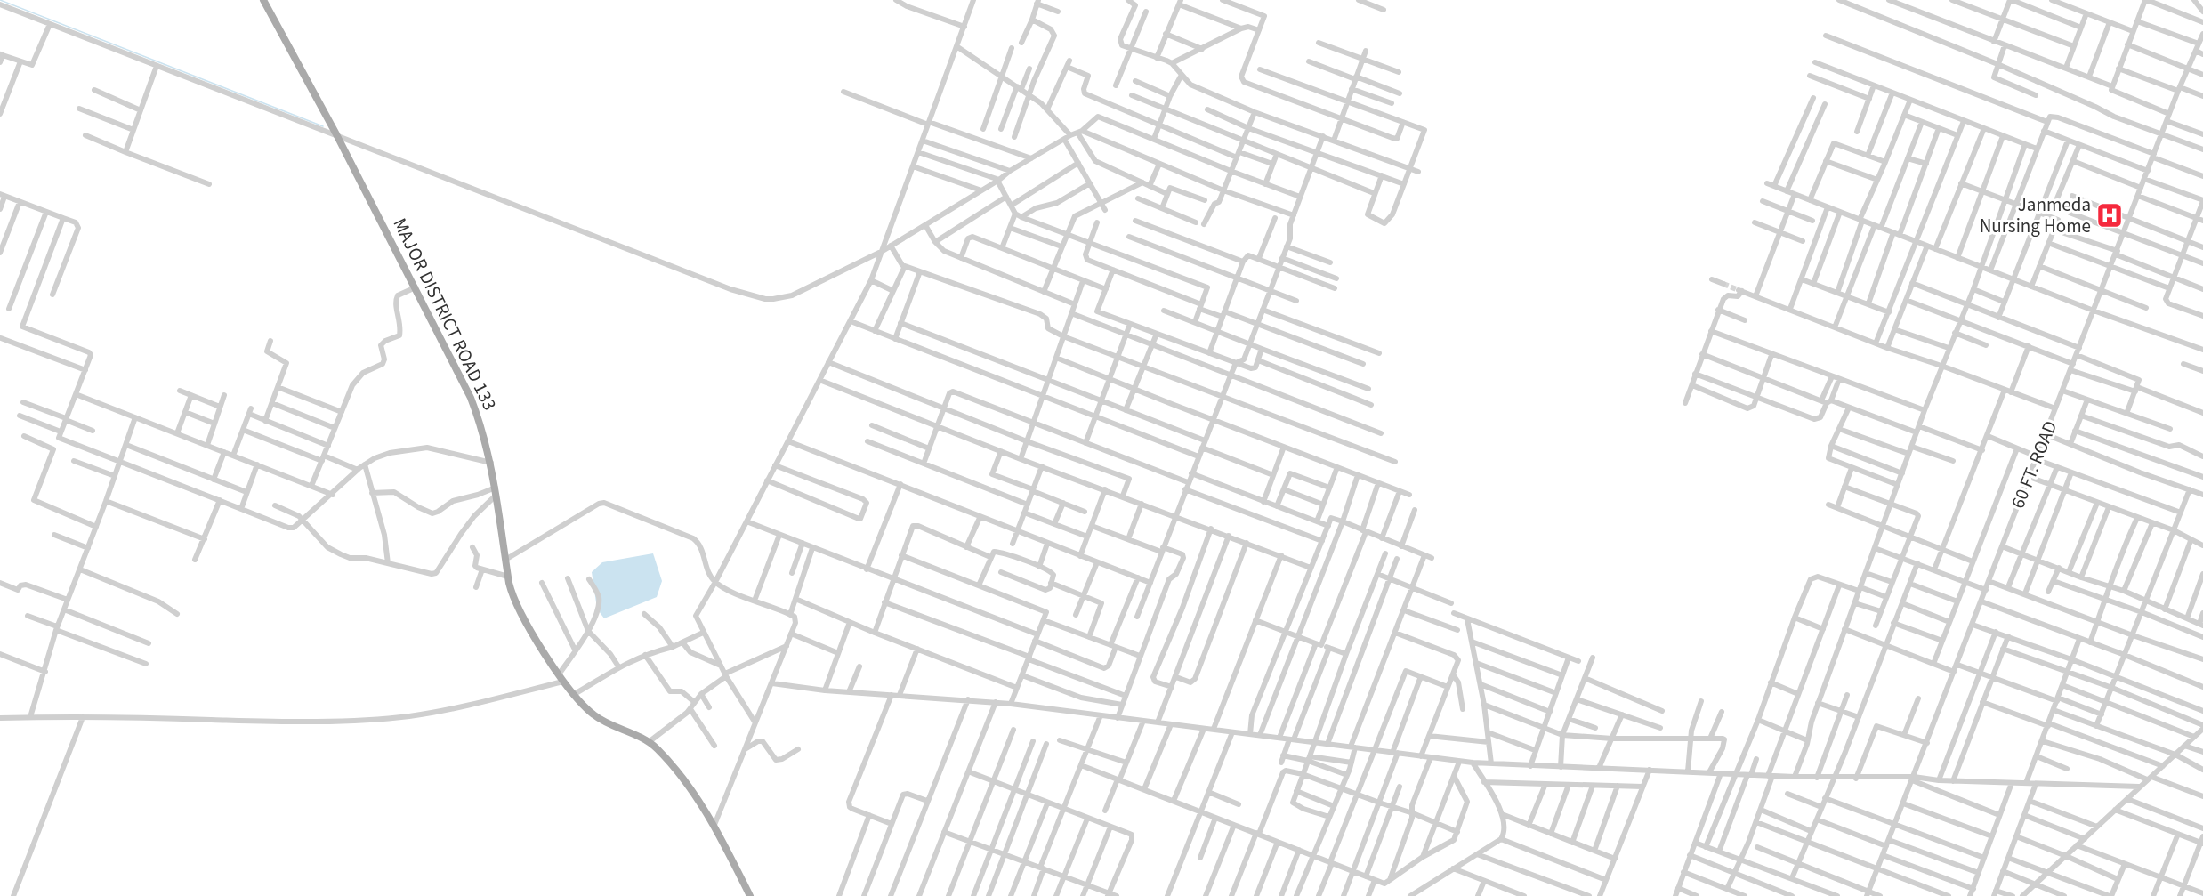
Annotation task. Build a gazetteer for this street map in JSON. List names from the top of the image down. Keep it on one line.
{"streets":{"main road":["MAJOR DISTRICT ROAD 133"],"street":["60 FT. ROAD"]},"places":{"hospital":["Janmeda Nursing Home"]}}
